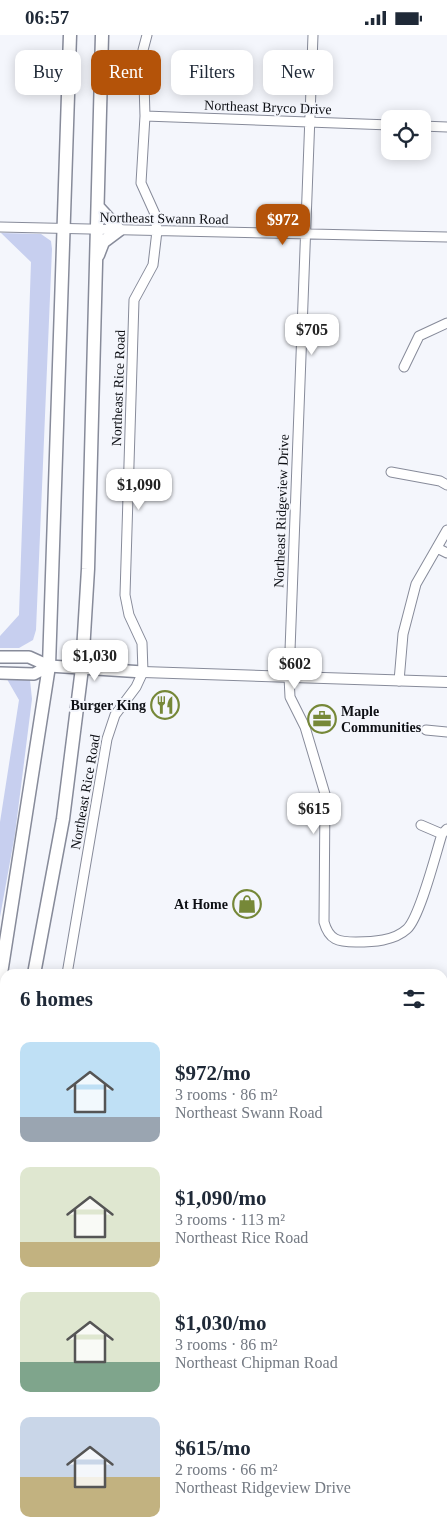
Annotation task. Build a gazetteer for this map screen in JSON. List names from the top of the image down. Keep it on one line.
{"streets":{"street":["Northeast Bryco Drive","Northeast Swann Road","Northeast Rice Road","Northeast Ridgeview Drive"]},"crossings":[["Northeast Bryco Drive","Northeast Rice Road"],["Northeast Bryco Drive","Northeast Ridgeview Drive"],["Northeast Swann Road","Northeast Rice Road"],["Northeast Swann Road","Northeast Ridgeview Drive"]],"places":{"restaurant":["Burger King"],"office":["Maple Communities"],"shop":["At Home"]},"page":{"status":"06:57","chip":["Buy","Rent","Filters","New"],"price":["$972","$705","$1,090","$1,030","$602","$615"],"heading":"6 homes","list":[{"name":"$972/mo","note":"3 rooms · 86 m² · Northeast Swann Road"},{"name":"$1,090/mo","note":"3 rooms · 113 m² · Northeast Rice Road"},{"name":"$1,030/mo","note":"3 rooms · 86 m² · Northeast Chipman Road"},{"name":"$615/mo","note":"2 rooms · 66 m² · Northeast Ridgeview Drive"}]}}
